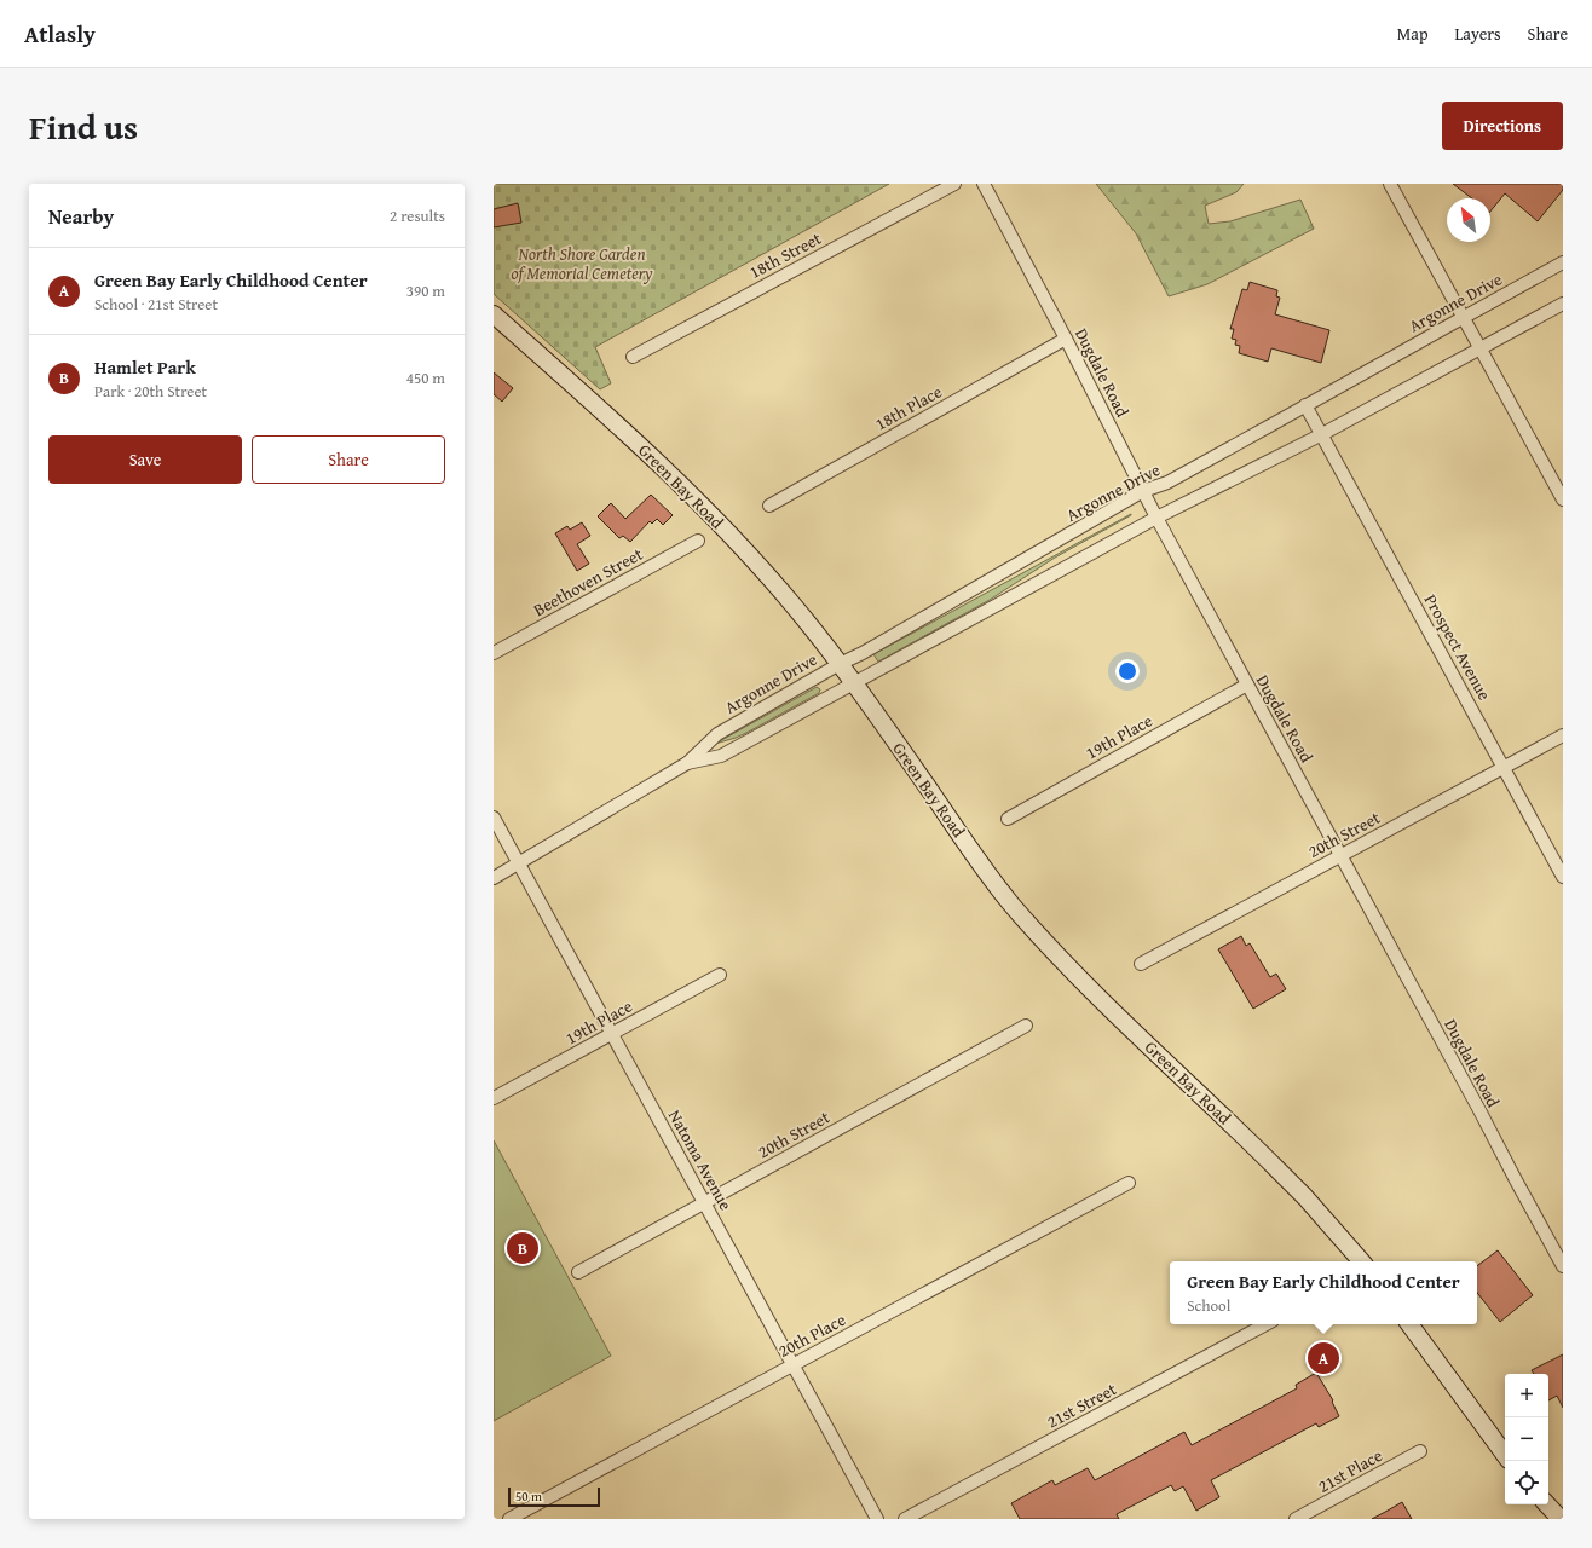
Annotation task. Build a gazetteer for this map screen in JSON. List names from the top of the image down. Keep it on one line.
{"streets":{"main road":["Green Bay Road"],"street":["18th Street","Argonne Drive","Dugdale Road","18th Place","Beethoven Street","Prospect Avenue","19th Place","20th Street","Natoma Avenue","20th Place","21st Street","21st Place"]},"crossings":[["Argonne Drive","Dugdale Road"],["Argonne Drive","Green Bay Road"],["Argonne Drive","Prospect Avenue"],["Argonne Drive","Natoma Avenue"],["Dugdale Road","18th Place"],["Dugdale Road","19th Place"],["Dugdale Road","20th Street"],["Prospect Avenue","20th Street"],["19th Place","Natoma Avenue"],["20th Street","Natoma Avenue"],["Natoma Avenue","20th Place"]],"parks":["North Shore Garden of Memorial Cemetery"],"scale_bar":"50 m","north":"top left","page":{"header":"Atlasly","nav":["Map","Layers","Share"],"title":"Find us","buttons":["Directions",["Save","Share"]],"heading":["Nearby","2 results"],"list":[{"mark":"A","name":"Green Bay Early Childhood Center","note":"School · 21st Street","value":"390 m"},{"mark":"B","name":"Hamlet Park","note":"Park · 20th Street","value":"450 m"}],"pins":["B","A"],"popup":["Green Bay Early Childhood Center","School"],"map_buttons":["+","−"],"scale":"50 m"}}
